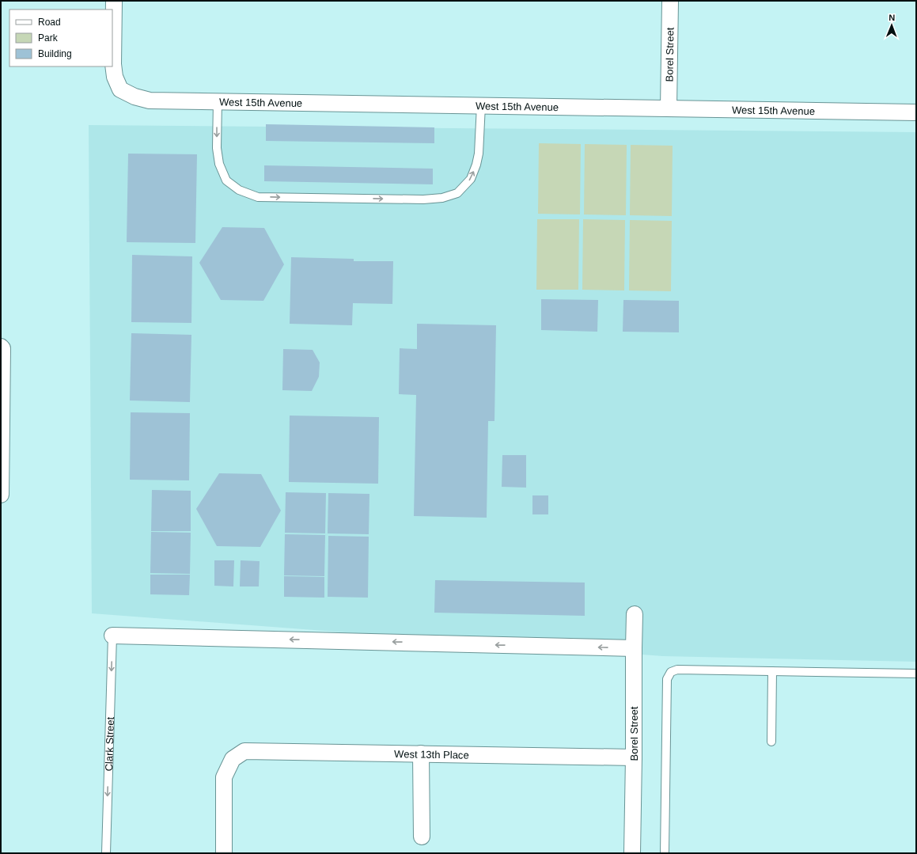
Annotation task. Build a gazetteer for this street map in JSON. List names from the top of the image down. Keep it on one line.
{"streets":{"street":["Borel Street","West 15th Avenue","West 13th Place"],"lane":["Clark Street"]},"crossings":[["Borel Street","West 15th Avenue"],["Borel Street","West 13th Place"]],"one_way":["Clark Street"],"legend":["Road","Park","Building"],"north":"top"}
